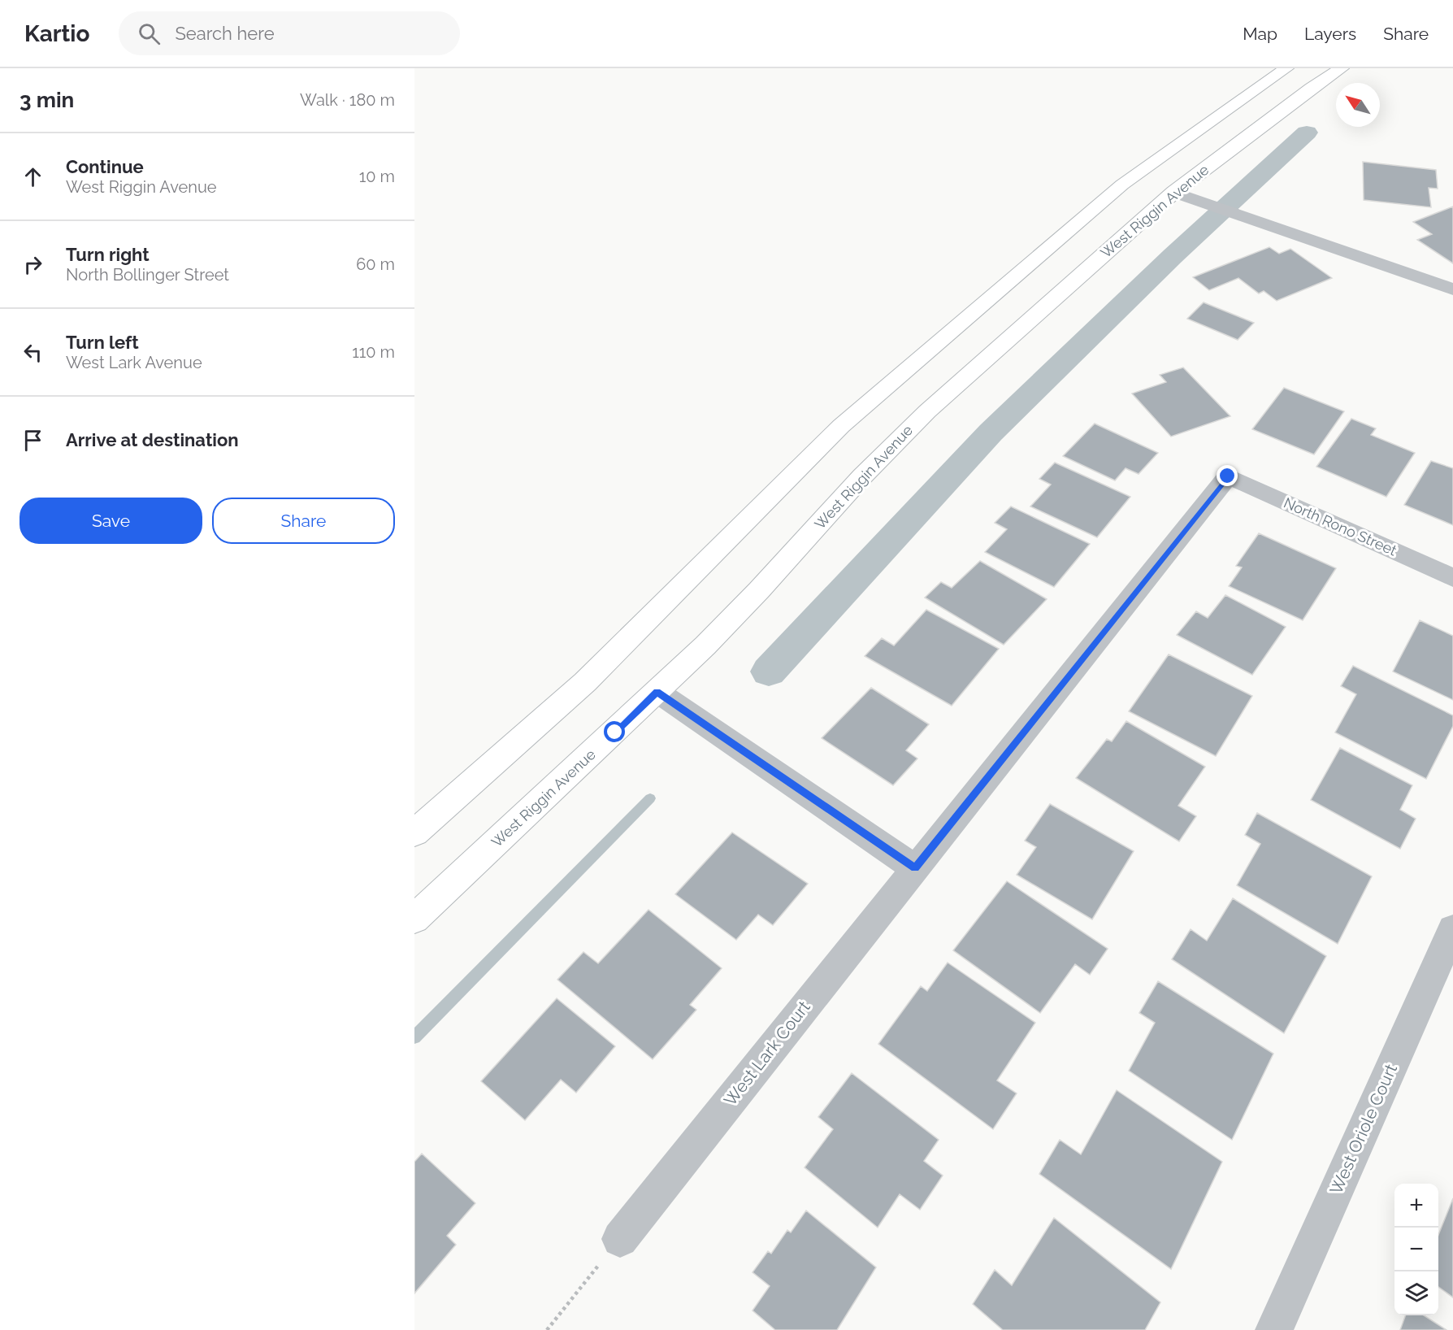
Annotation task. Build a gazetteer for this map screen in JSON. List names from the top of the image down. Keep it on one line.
{"streets":{"main road":["West Riggin Avenue"],"street":["North Rono Street","West Lark Court","West Oriole Court"]},"crossings":[["North Rono Street","West Lark Court"]],"north":"top left","page":{"header":"Kartio","search":"Search here","nav":["Map","Layers","Share"],"heading":["3 min","Walk · 180 m"],"list":[["Continue","West Riggin Avenue","10 m"],["Turn right","North Bollinger Street","60 m"],["Turn left","West Lark Avenue","110 m"],"Arrive at destination"],"buttons":["Save","Share"],"map_buttons":["+","−"]}}
